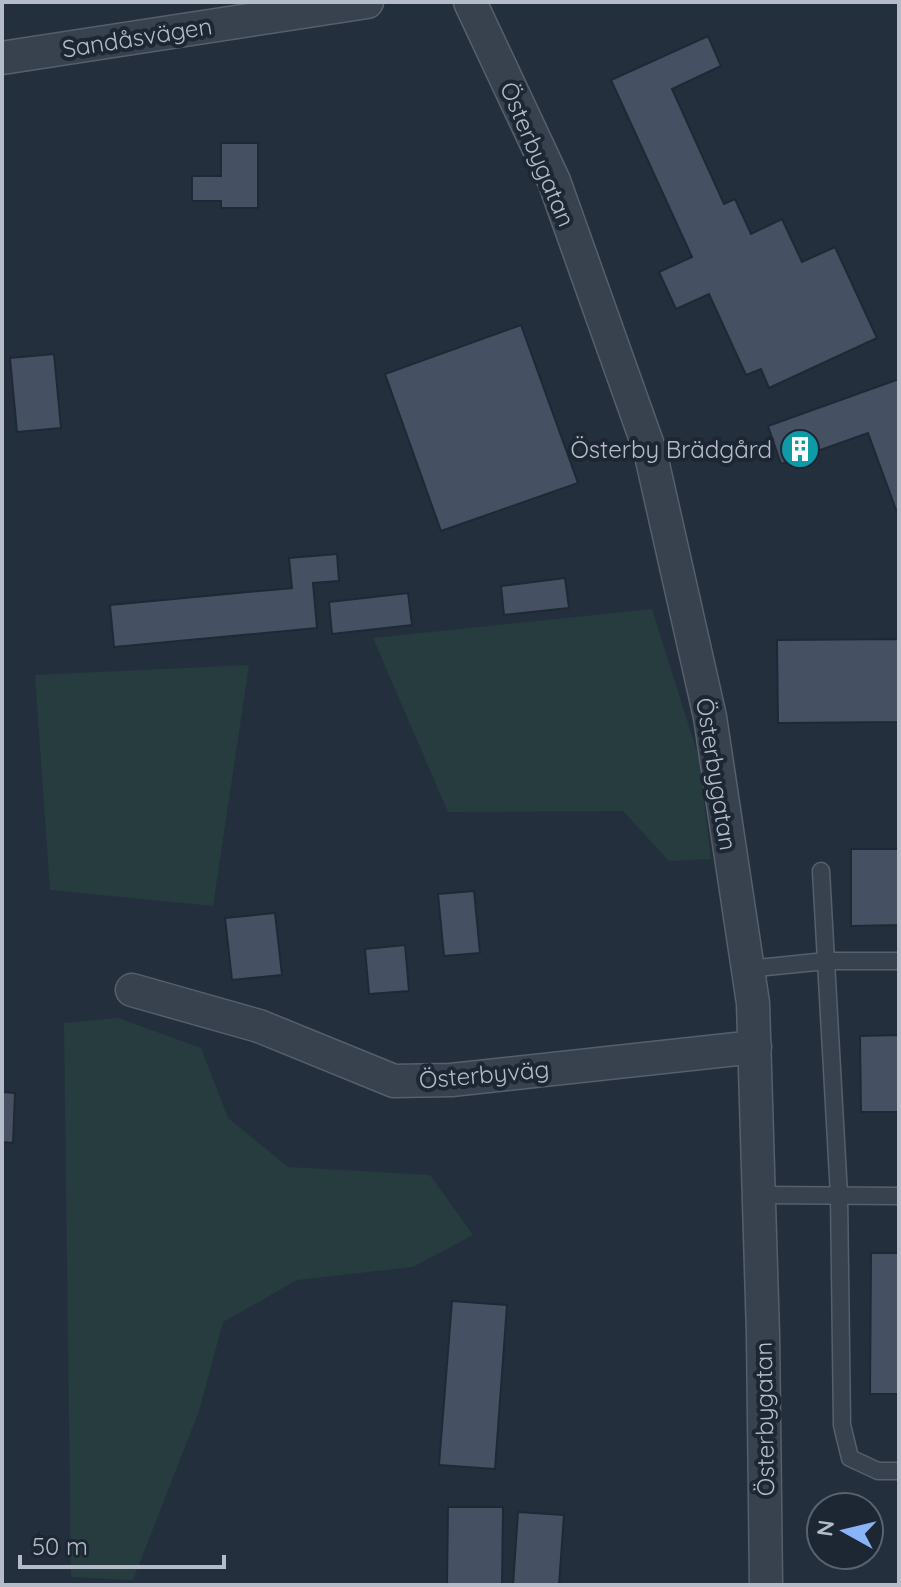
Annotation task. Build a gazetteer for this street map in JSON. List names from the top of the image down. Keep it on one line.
{"streets":{"street":["Sandåsvägen","Österbygatan","Österbyväg"]},"crossings":[["Österbygatan","Österbyväg"]],"places":{"building":["Österby Brädgård"]},"scale_bar":"50 m","north":"left"}
